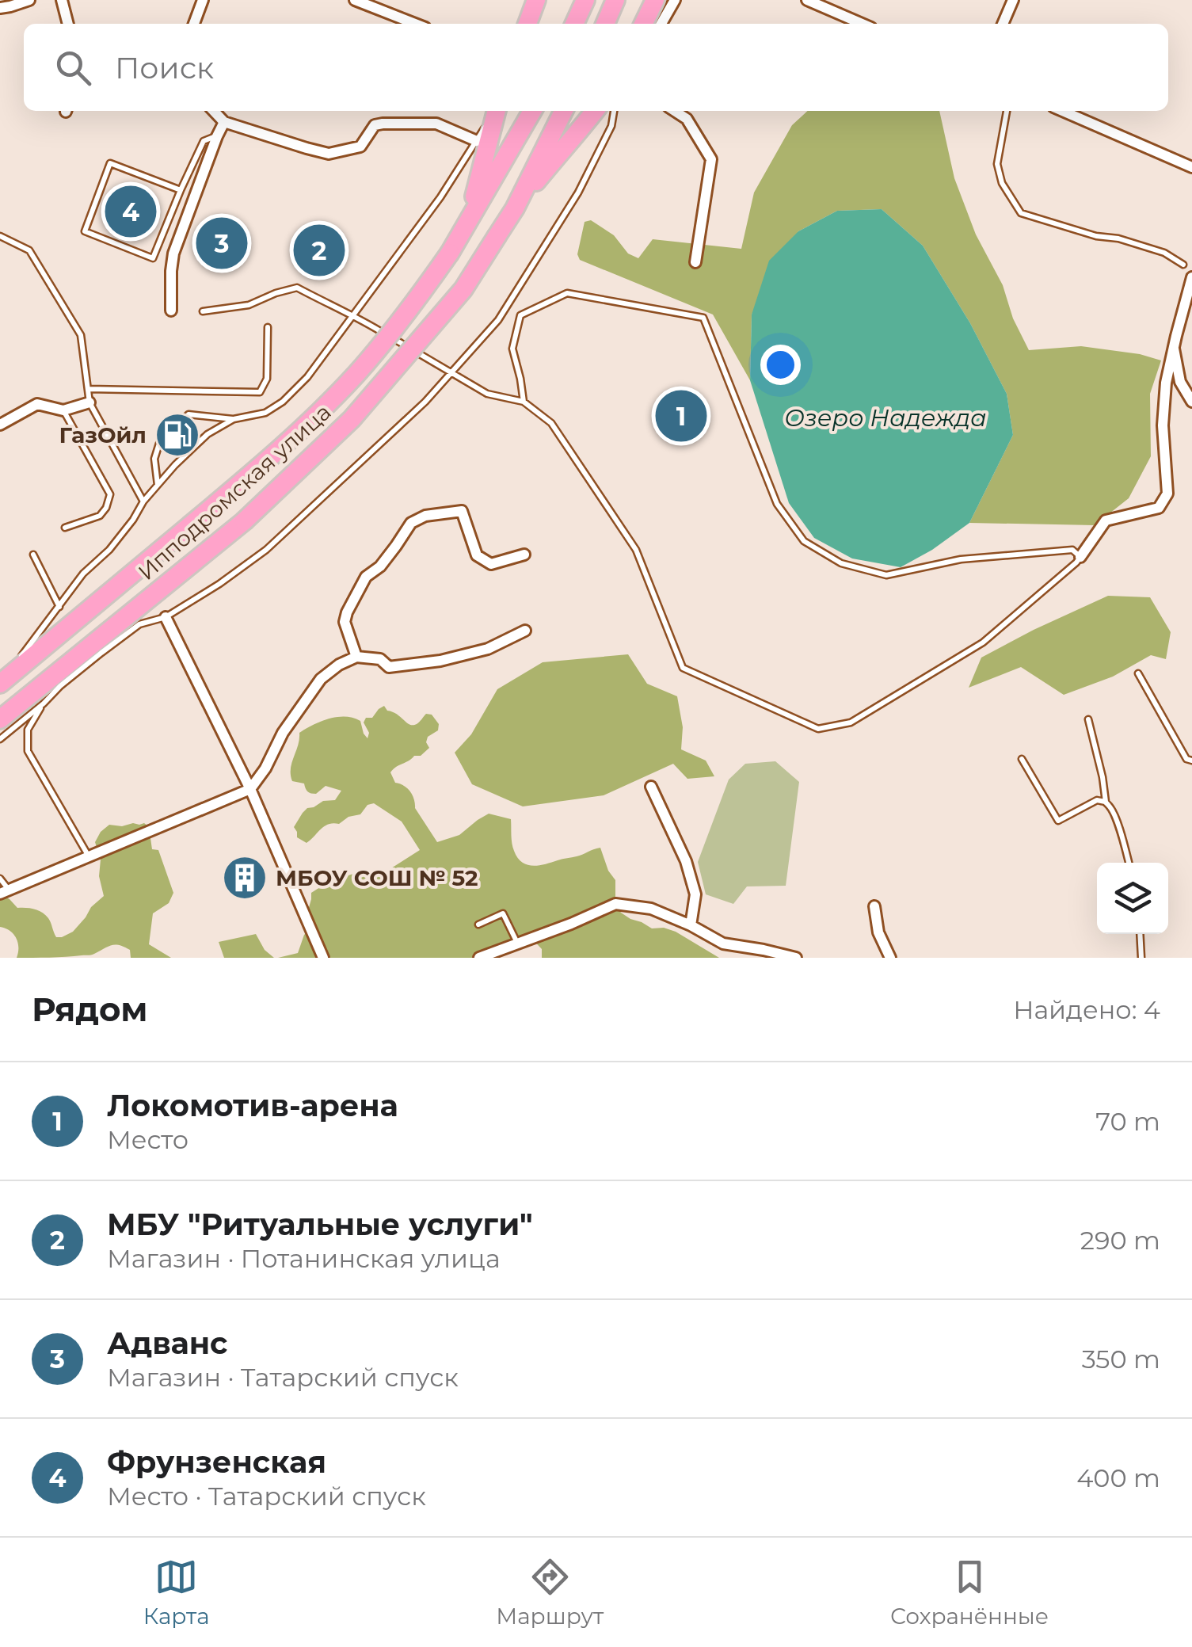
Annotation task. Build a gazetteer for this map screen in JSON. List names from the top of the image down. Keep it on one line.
{"streets":{"highway":["Ипподромская улица"]},"water":["Озеро Надежда"],"places":{"fuel station":["ГазОйл"],"building":["МБОУ СОШ № 52"]},"page":{"search":"Поиск","pins":["4","3","2","1"],"heading":["Рядом","Найдено: 4"],"list":[{"mark":"1","name":"Локомотив-арена","note":"Место","value":"70 m"},{"mark":"2","name":"МБУ \"Ритуальные услуги\"","note":"Магазин · Потанинская улица","value":"290 m"},{"mark":"3","name":"Адванс","note":"Магазин · Татарский спуск","value":"350 m"},{"mark":"4","name":"Фрунзенская","note":"Место · Татарский спуск","value":"400 m"}],"nav":["Карта","Маршрут","Сохранённые"]}}
